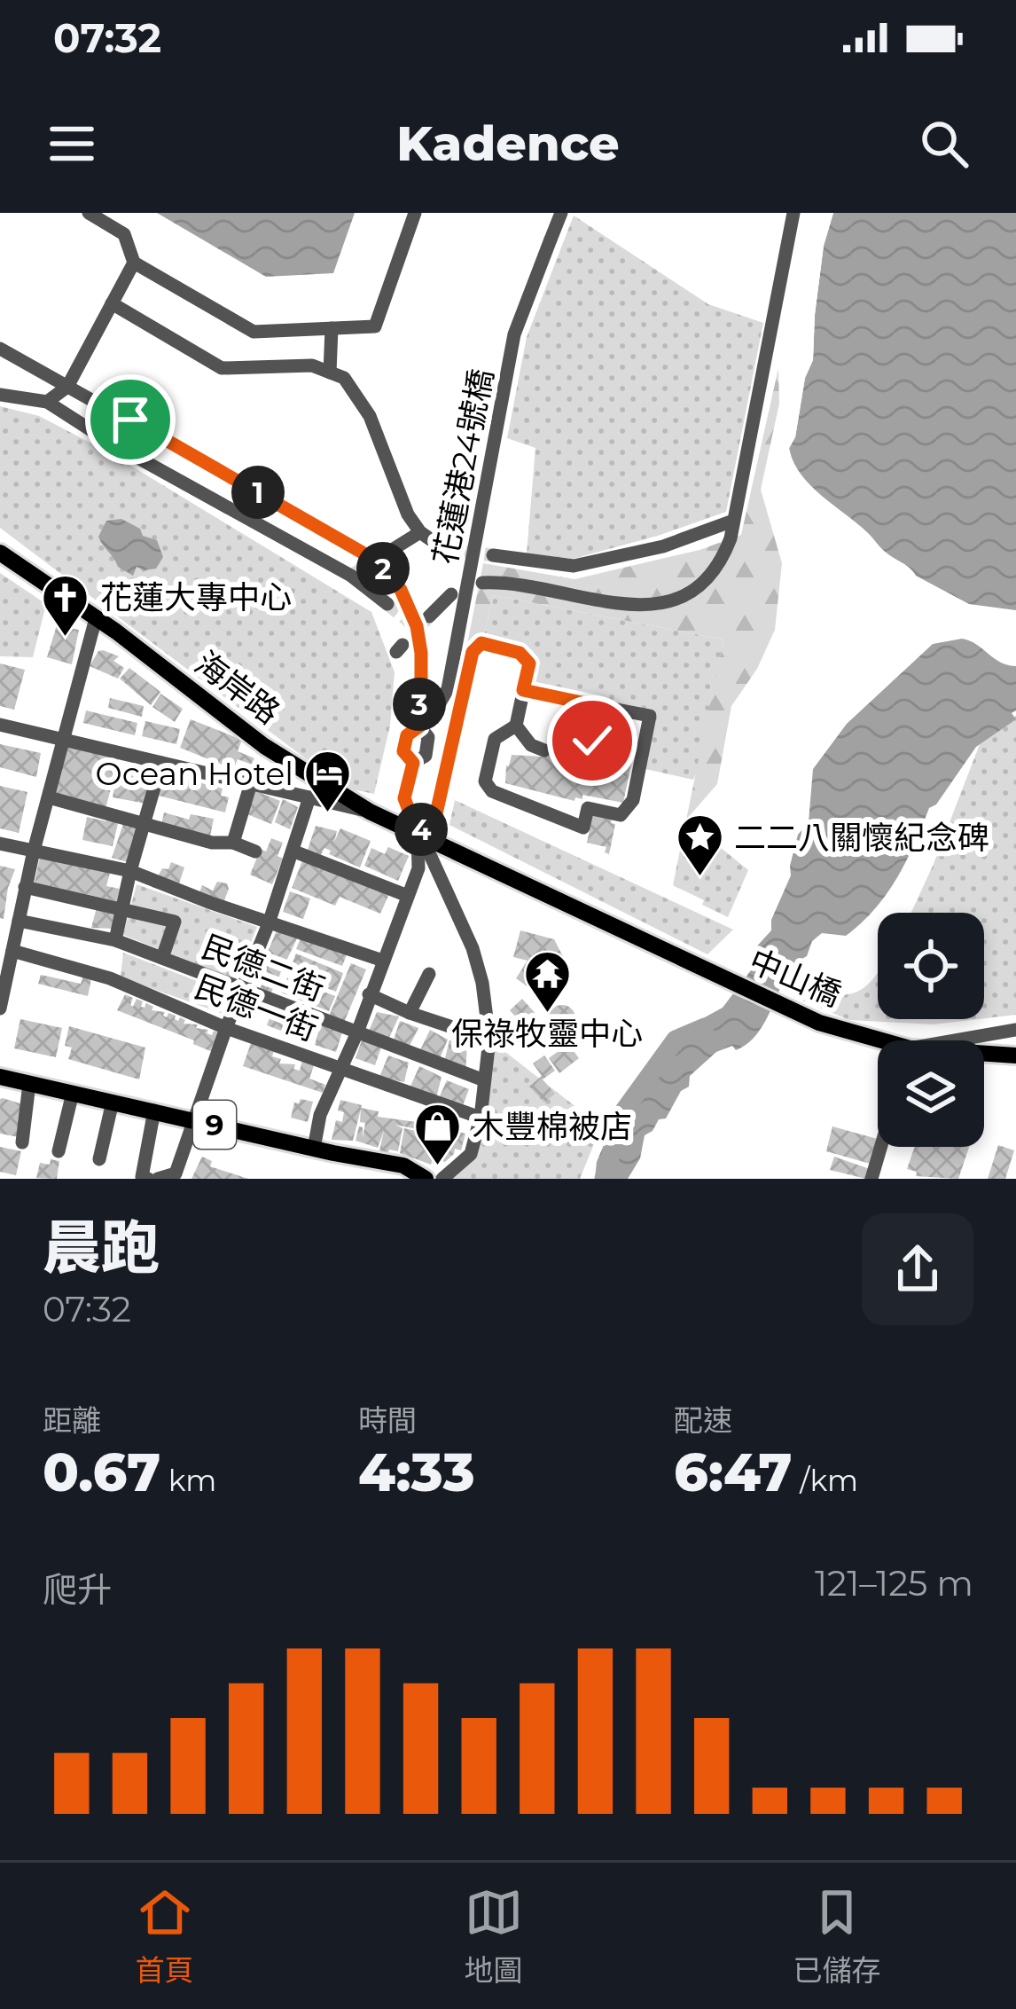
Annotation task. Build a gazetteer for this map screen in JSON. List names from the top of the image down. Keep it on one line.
{"streets":{"main road":["海岸路","中山橋","9"],"street":["花蓮港24號橋","民德二街","民德一街"]},"crossings":[["海岸路","中山橋"]],"places":{"church":["花蓮大專中心"],"hotel":["Ocean Hotel"],"place":["二二八關懷紀念碑"],"temple":["保祿牧靈中心"],"shop":["木豐棉被店"]},"page":{"status":"07:32","header":"Kadence","pins":["1","2","3","4"],"heading":["晨跑","07:32"],"stats":[["距離","0.67 km"],["時間","4:33"],["配速","6:47 /km"]],"chart":["爬升","121–125 m"],"tabs":["首頁","地圖","已儲存"]}}
